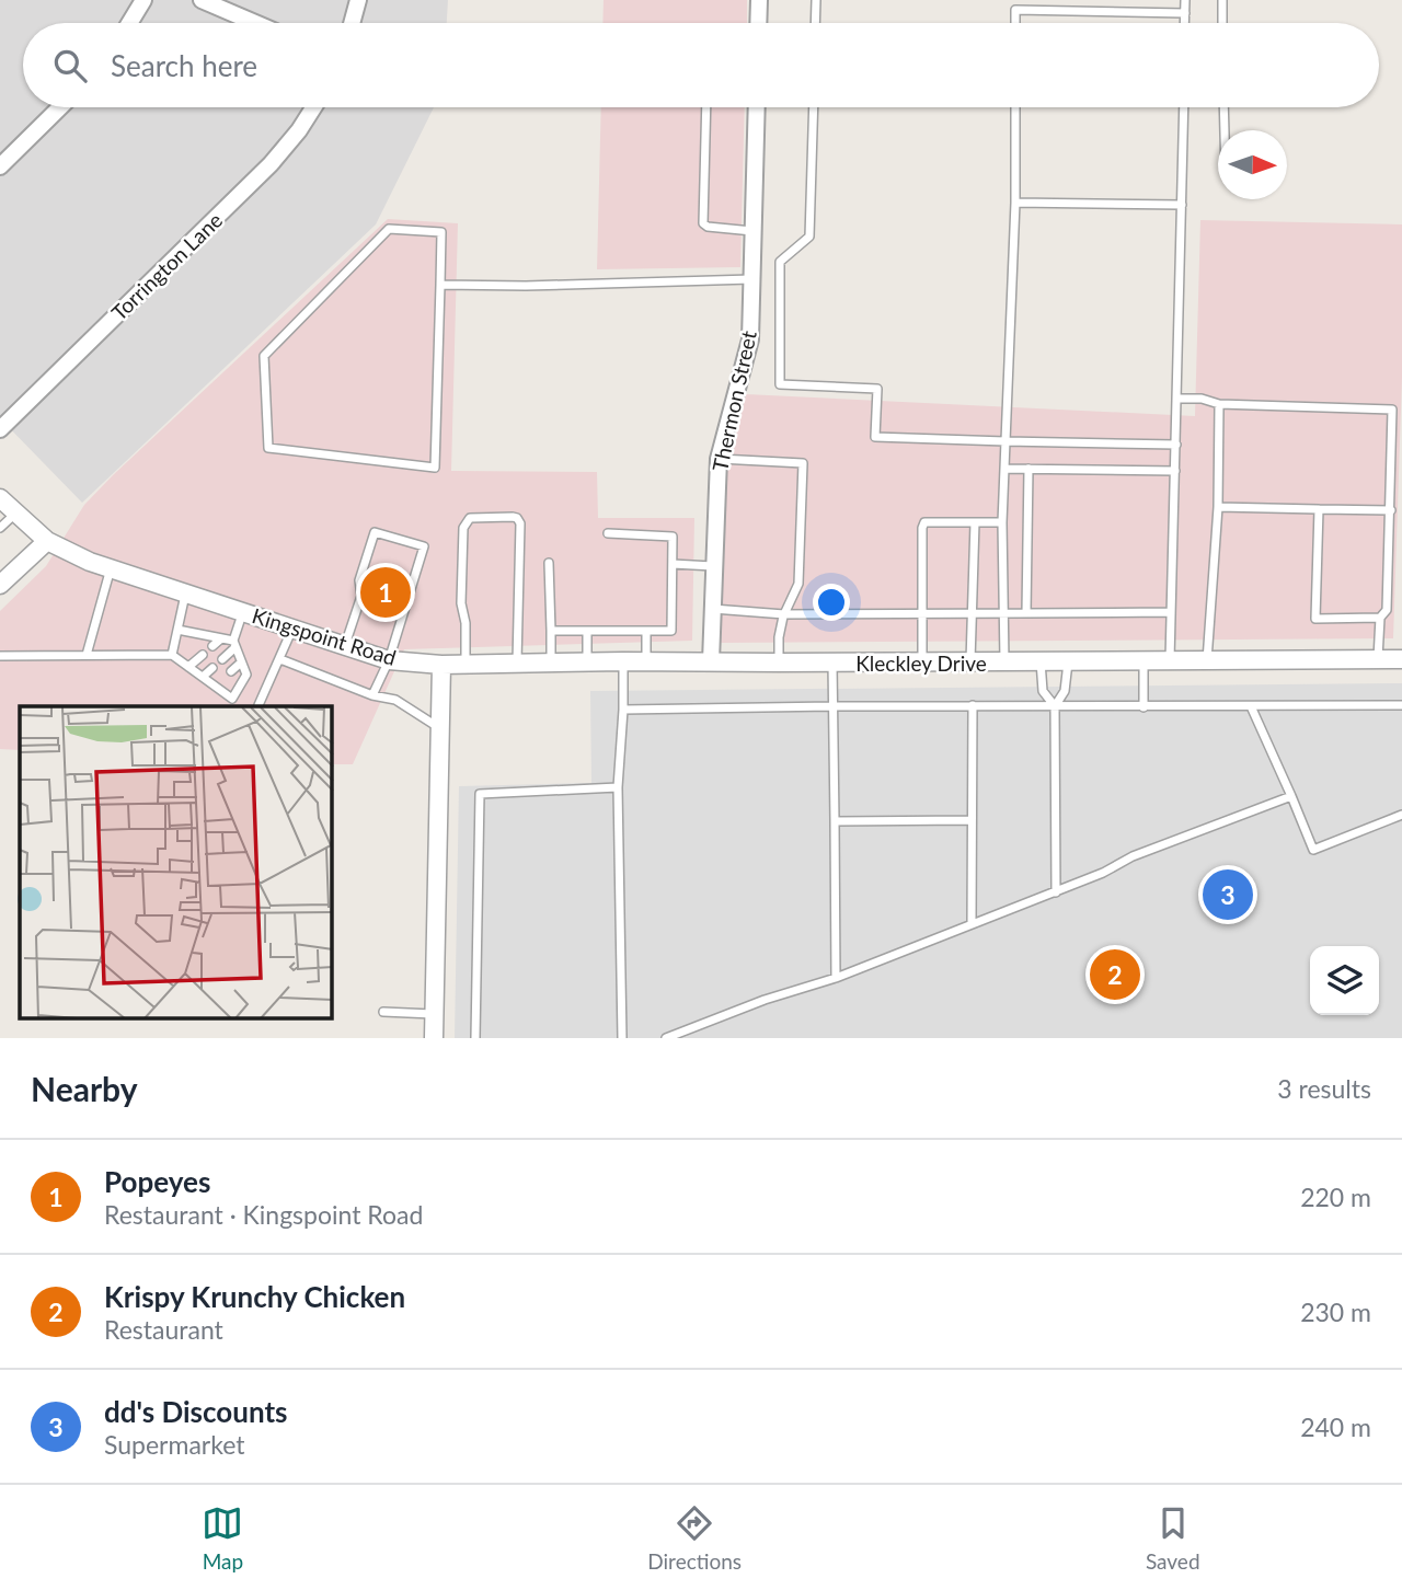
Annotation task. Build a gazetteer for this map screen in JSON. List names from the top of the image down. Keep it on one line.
{"streets":{"street":["Torrington Lane","Thermon Street","Kingspoint Road","Kleckley Drive"]},"crossings":[["Thermon Street","Kleckley Drive"],["Kingspoint Road","Kleckley Drive"]],"north":"right","page":{"search":"Search here","pins":["1","3","2"],"heading":["Nearby","3 results"],"list":[{"mark":"1","name":"Popeyes","note":"Restaurant · Kingspoint Road","value":"220 m"},{"mark":"2","name":"Krispy Krunchy Chicken","note":"Restaurant","value":"230 m"},{"mark":"3","name":"dd's Discounts","note":"Supermarket","value":"240 m"}],"nav":["Map","Directions","Saved"]}}
